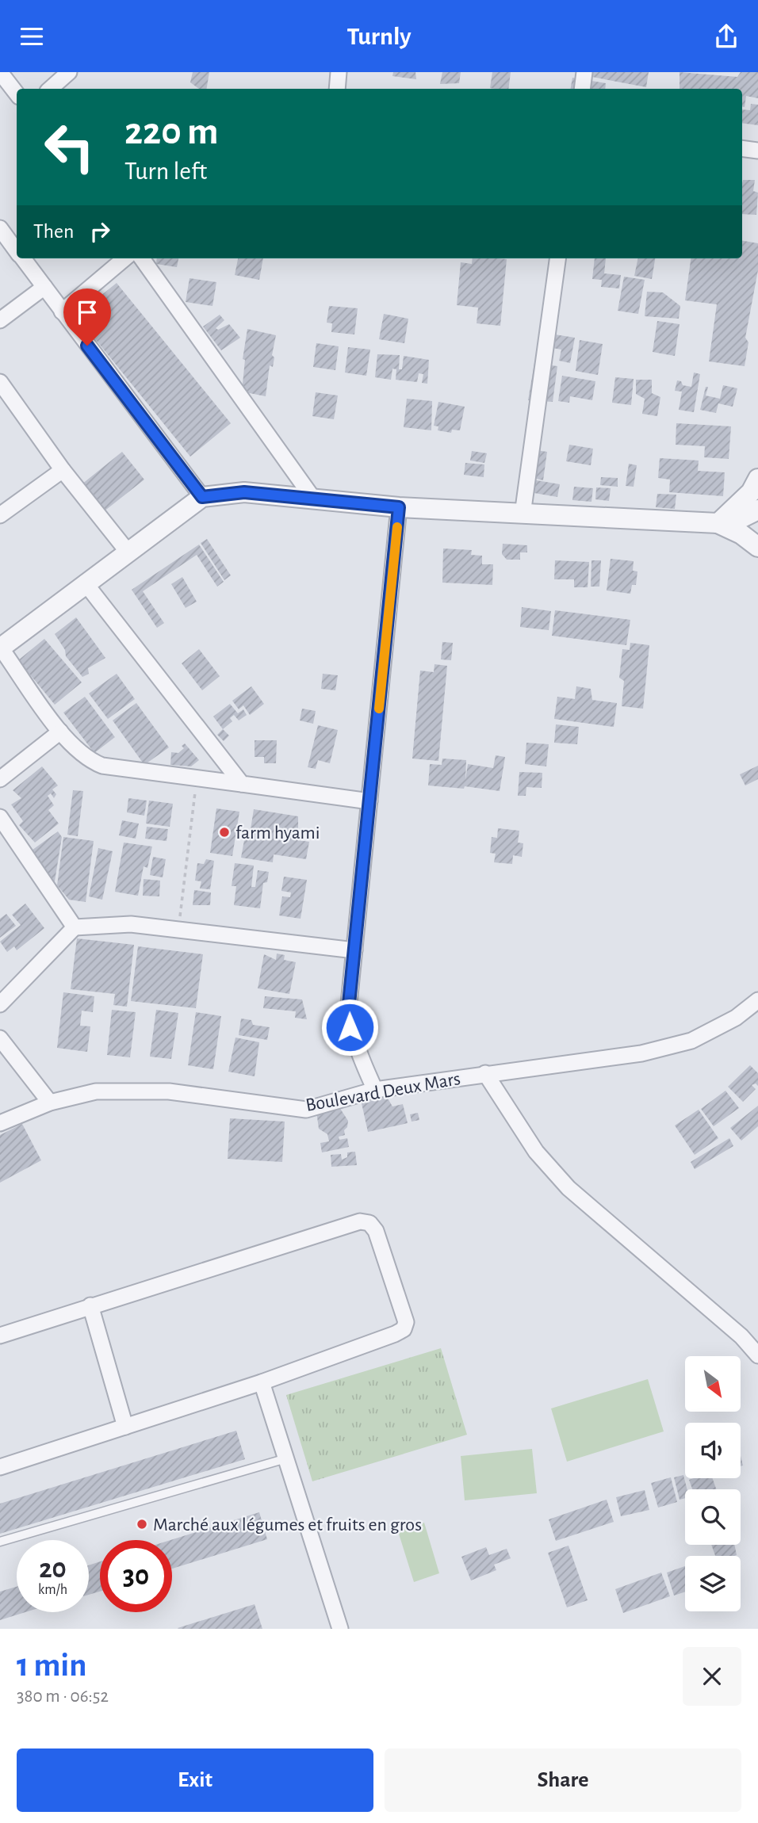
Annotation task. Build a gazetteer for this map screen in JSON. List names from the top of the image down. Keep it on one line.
{"streets":{"street":["Boulevard Deux Mars"]},"places":["farm hyami","Marché aux légumes et fruits en gros"],"north":"bottom right","page":{"header":"Turnly","turn":["220 m","Turn left"],"then":"Then","speed":"20 km/h","limit":"30","heading":["1 min","380 m · 06:52"],"buttons":["Exit","Share"]}}
